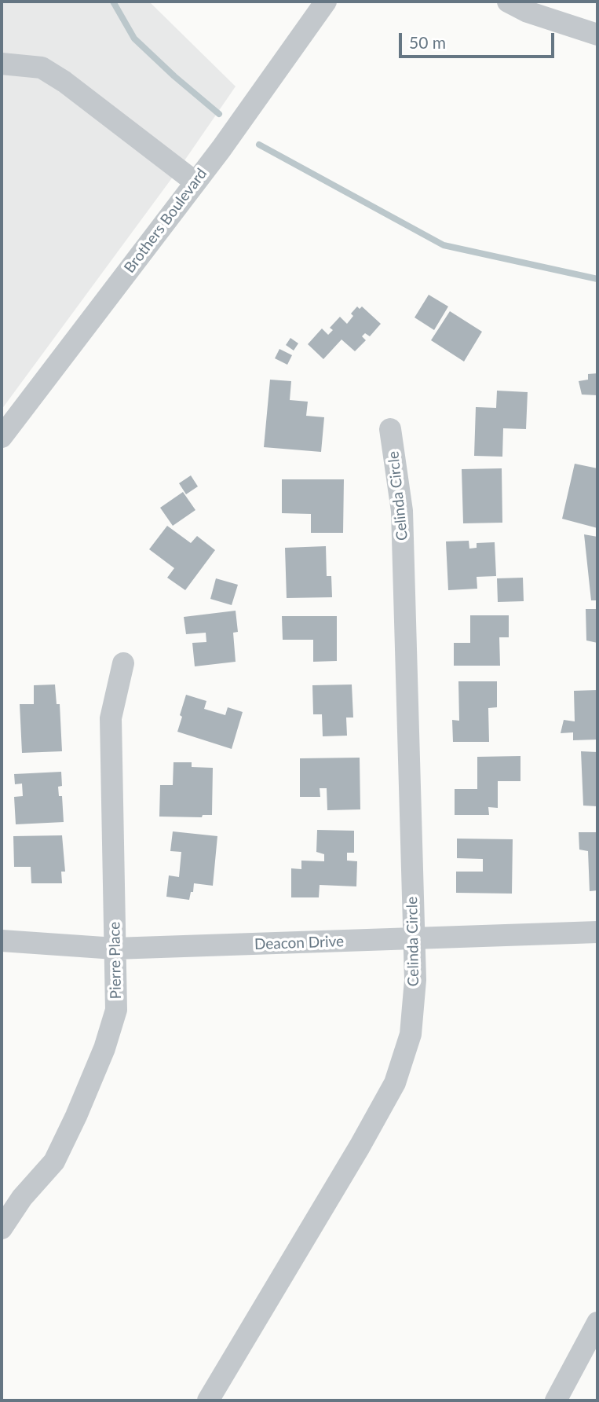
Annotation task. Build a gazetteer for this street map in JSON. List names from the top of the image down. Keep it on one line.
{"streets":{"street":["Brothers Boulevard","Celinda Circle","Deacon Drive","Pierre Place"]},"crossings":[["Celinda Circle","Deacon Drive"],["Deacon Drive","Pierre Place"]],"scale_bar":"50 m"}
